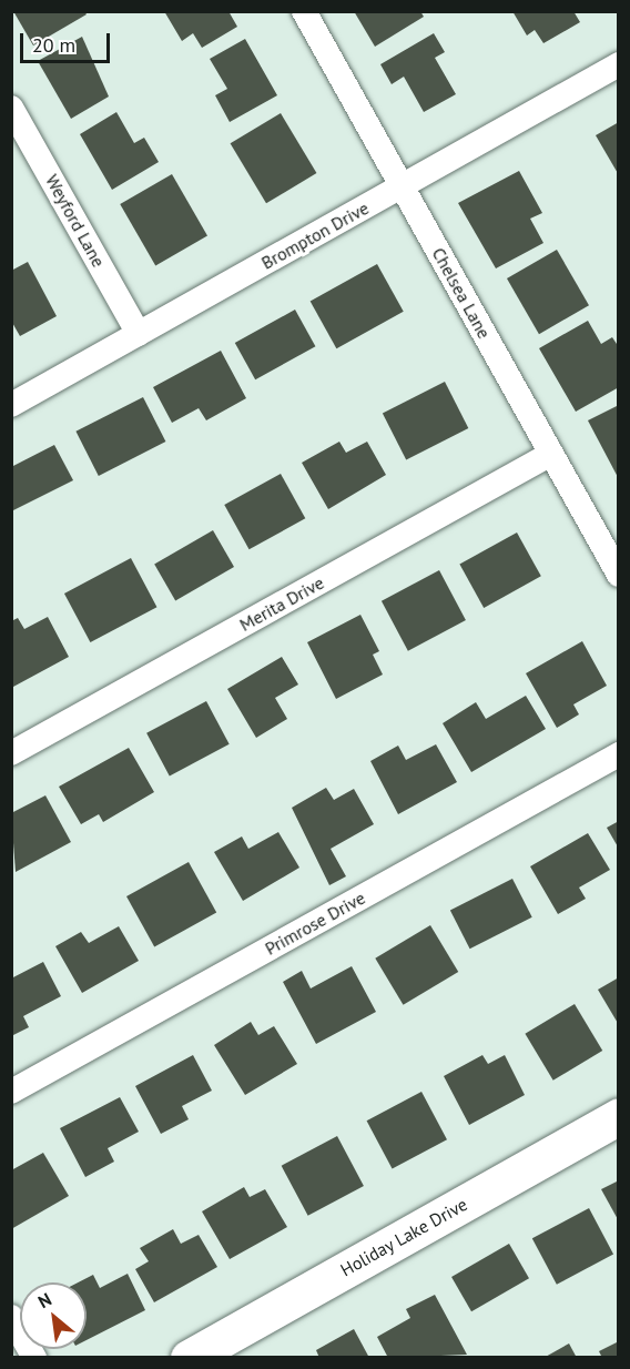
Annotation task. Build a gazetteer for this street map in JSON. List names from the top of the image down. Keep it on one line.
{"streets":{"street":["Weyford Lane","Brompton Drive","Chelsea Lane","Merita Drive","Primrose Drive","Holiday Lake Drive"]},"crossings":[["Weyford Lane","Brompton Drive"],["Brompton Drive","Chelsea Lane"],["Chelsea Lane","Merita Drive"]],"scale_bar":"20 m","north":"top left"}
